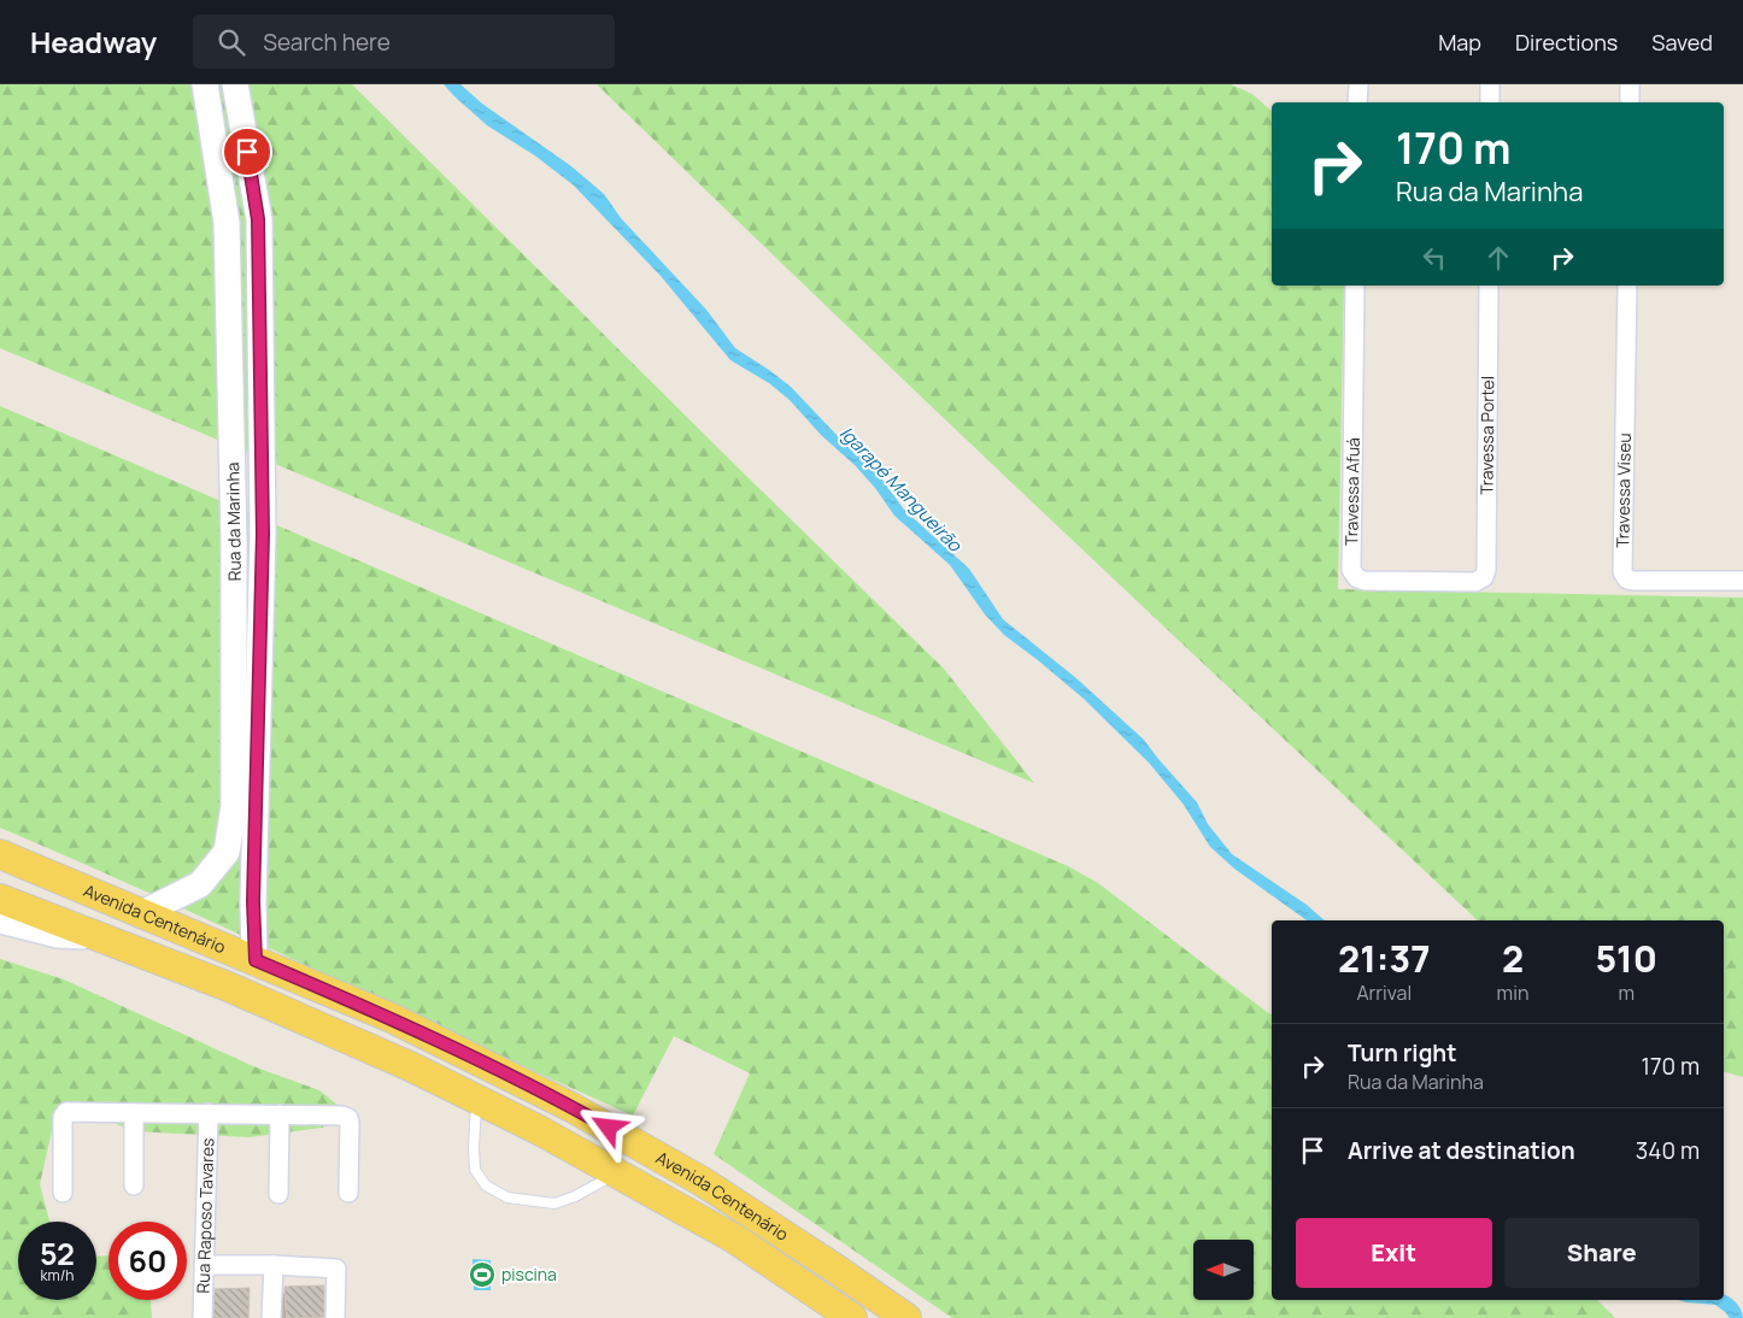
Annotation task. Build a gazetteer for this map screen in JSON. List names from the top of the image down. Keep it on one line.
{"streets":{"main road":["Rua da Marinha","Avenida Centenário"],"street":["Travessa Portel","Travessa Viseu","Travessa Afuá","Rua Raposo Tavares"]},"crossings":[["Travessa Portel","Travessa Afuá"],["Rua da Marinha","Avenida Centenário"]],"water":["Igarapé Mangueirão"],"places":{"sports":["piscina"]},"north":"left","page":{"header":"Headway","search":"Search here","nav":["Map","Directions","Saved"],"turn":["170 m","Rua da Marinha"],"eta":["21:37","Arrival","2","min","510","m"],"list":[{"name":"Turn right","note":"Rua da Marinha","value":"170 m"},{"name":"Arrive at destination","value":"340 m"}],"buttons":["Exit","Share"],"speed":"52 km/h","limit":"60"}}
